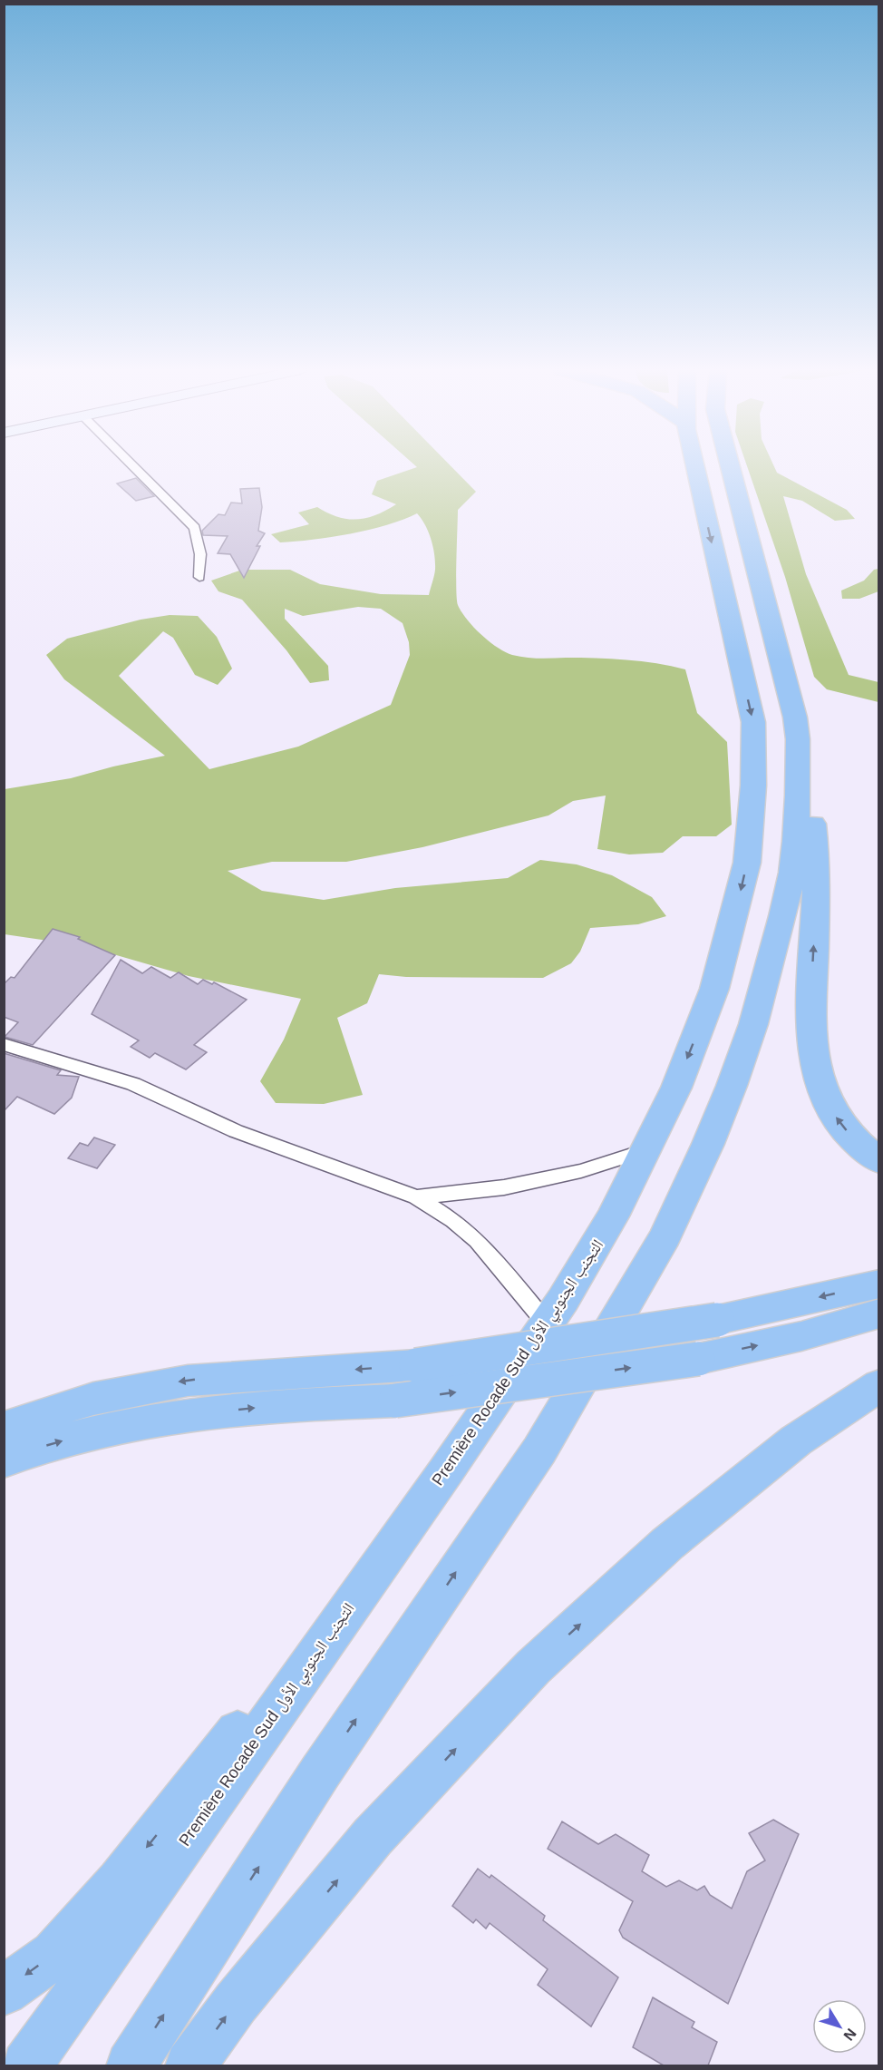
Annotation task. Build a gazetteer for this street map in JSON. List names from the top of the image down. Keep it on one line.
{"streets":{"highway":["Première Rocade Sud التجنب الجنوبي الأول"]},"north":"bottom right"}
